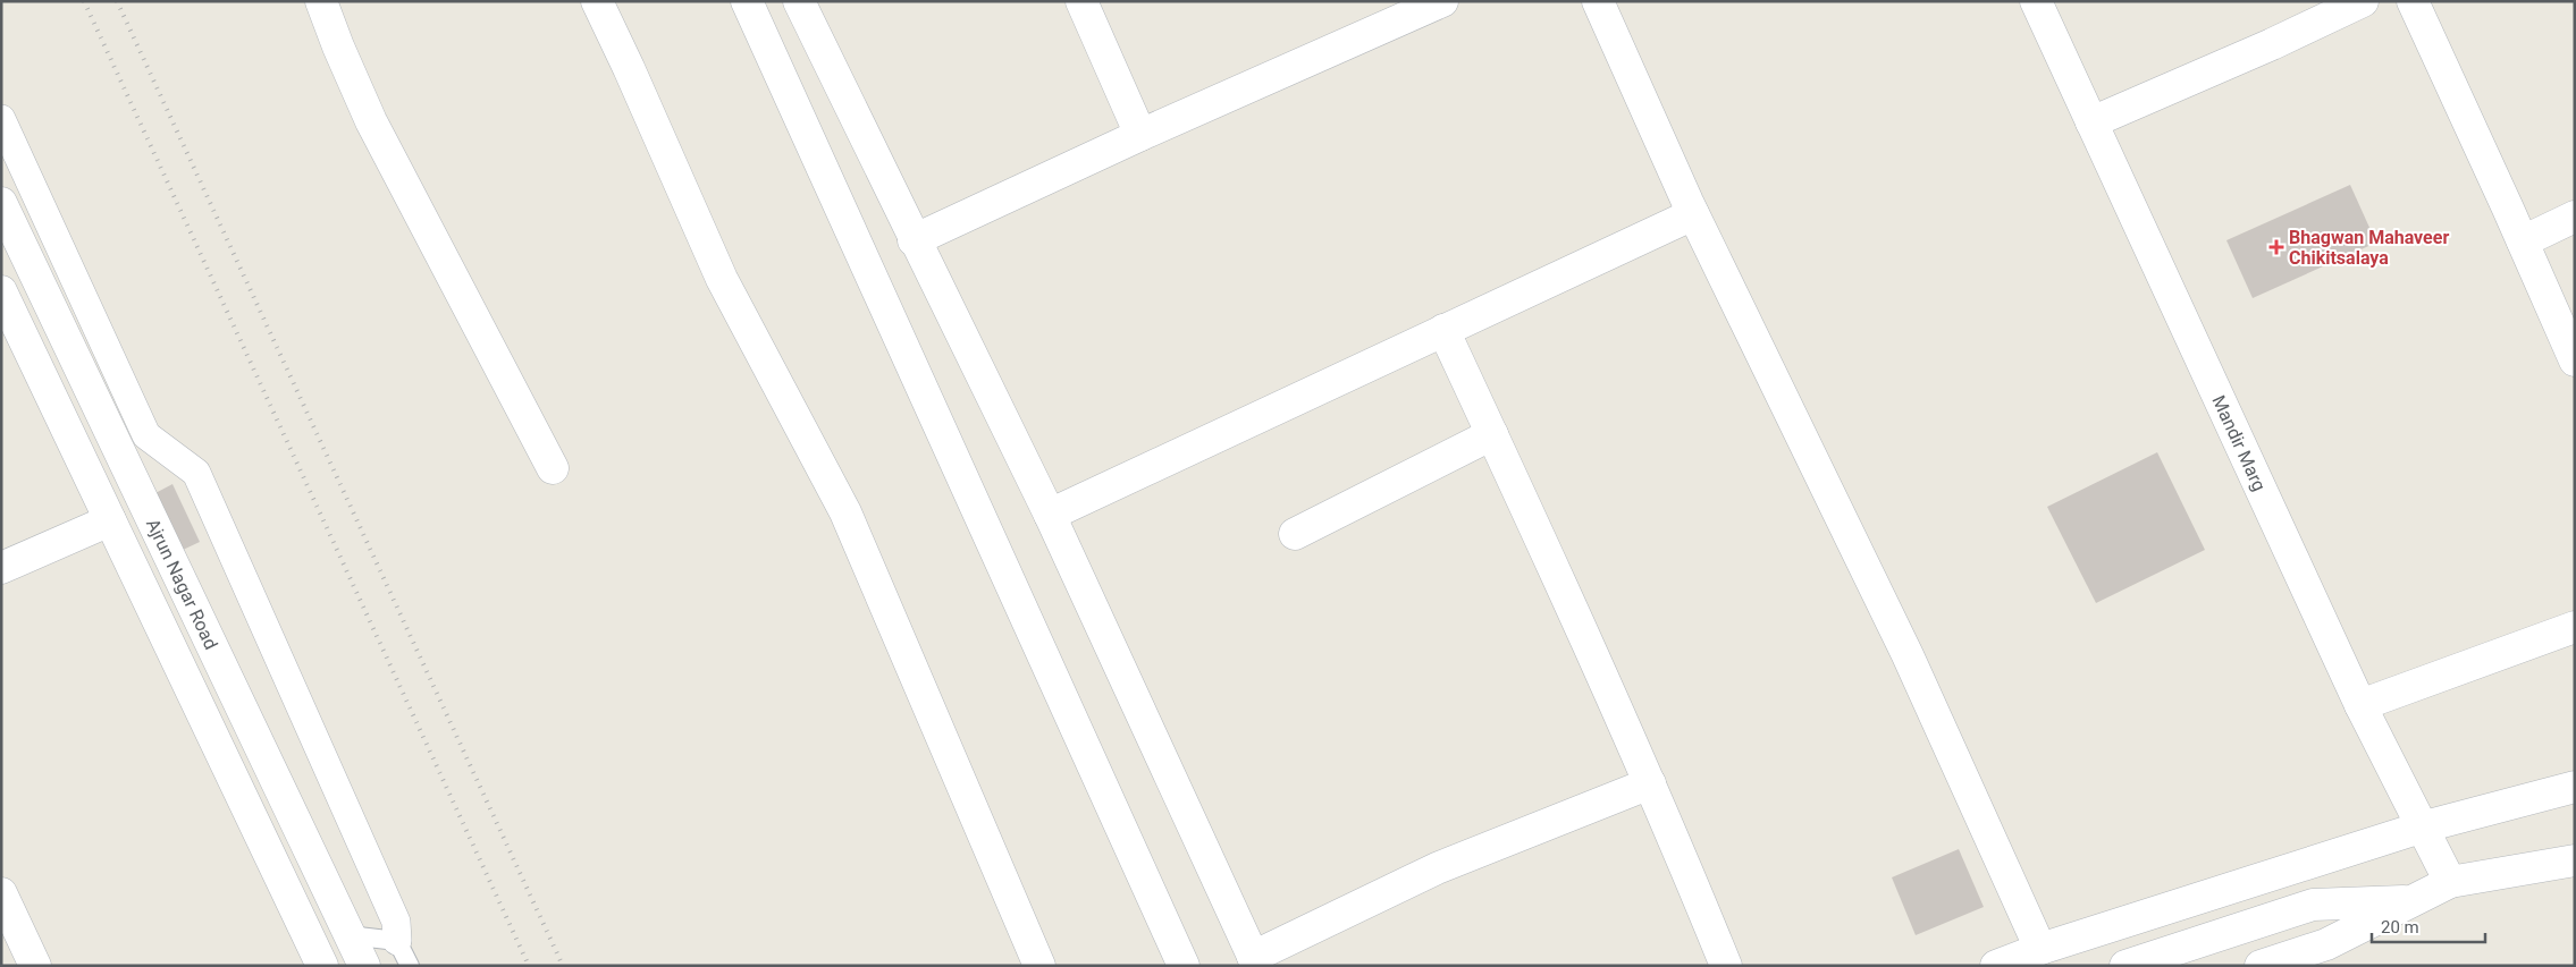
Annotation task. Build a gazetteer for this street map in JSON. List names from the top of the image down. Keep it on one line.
{"streets":{"street":["Mandir Marg","Ajrun Nagar Road"]},"places":{"health":["Bhagwan Mahaveer Chikitsalaya"]},"scale_bar":"20 m"}
